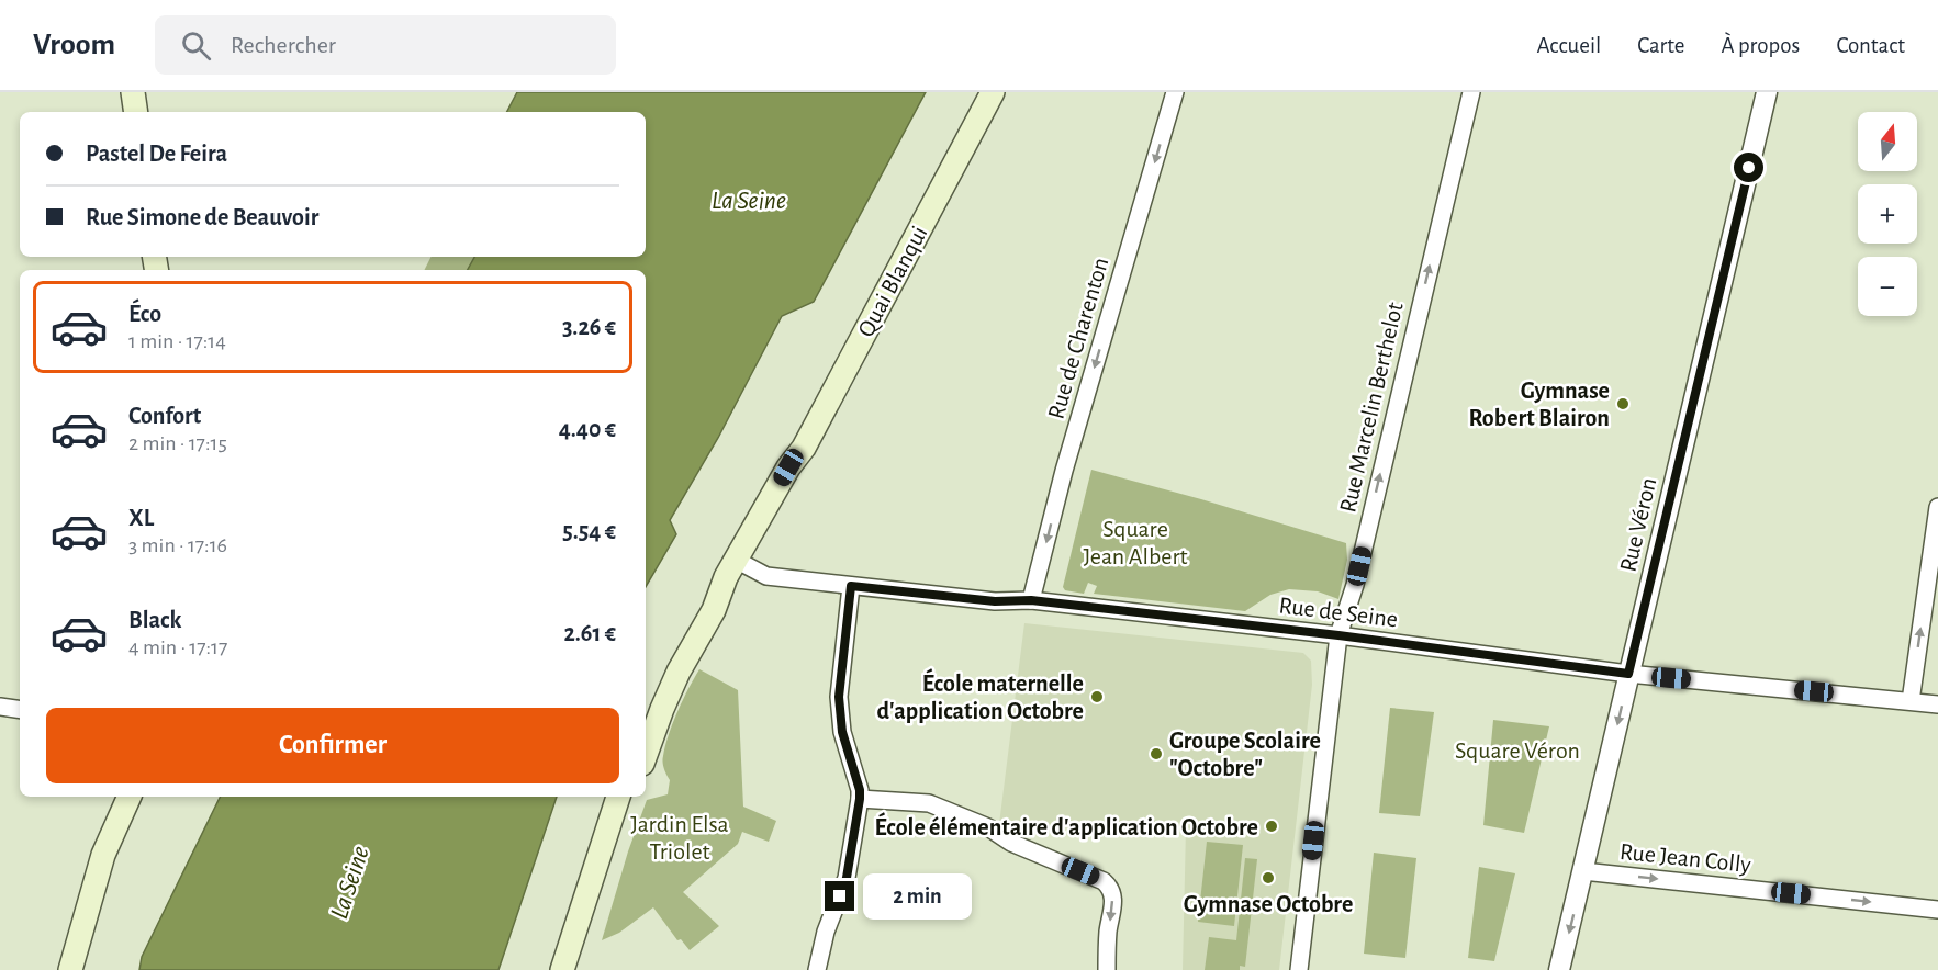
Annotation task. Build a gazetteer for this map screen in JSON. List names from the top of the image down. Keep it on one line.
{"streets":{"main road":["Quai Blanqui"],"street":["Rue de Charenton","Rue Marcelin Berthelot","Rue Véron","Rue de Seine","Rue Jean Colly"]},"crossings":[["Quai Blanqui","Rue de Seine"],["Rue de Charenton","Rue de Seine"],["Rue Marcelin Berthelot","Rue de Seine"],["Rue Véron","Rue de Seine"],["Rue Véron","Rue Jean Colly"]],"one_way":["Rue de Charenton","Rue Marcelin Berthelot","Rue Jean Colly"],"water":["La Seine"],"parks":["Square Jean Albert","Square Véron","Jardin Elsa Triolet"],"places":["Gymnase Robert Blairon","École maternelle d'application Octobre","Groupe Scolaire \"Octobre\"","École élémentaire d'application Octobre","Gymnase Octobre"],"north":"top","page":{"header":"Vroom","search":"Rechercher","nav":["Accueil","Carte","À propos","Contact"],"map_buttons":["+","−"],"banner":["Pastel De Feira","Rue Simone de Beauvoir"],"list":[{"name":"Éco","note":"1 min · 17:14","value":"3.26 €"},{"name":"Confort","note":"2 min · 17:15","value":"4.40 €"},{"name":"XL","note":"3 min · 17:16","value":"5.54 €"},{"name":"Black","note":"4 min · 17:17","value":"2.61 €"}],"buttons":"Confirmer","bubble":"2 min"}}
